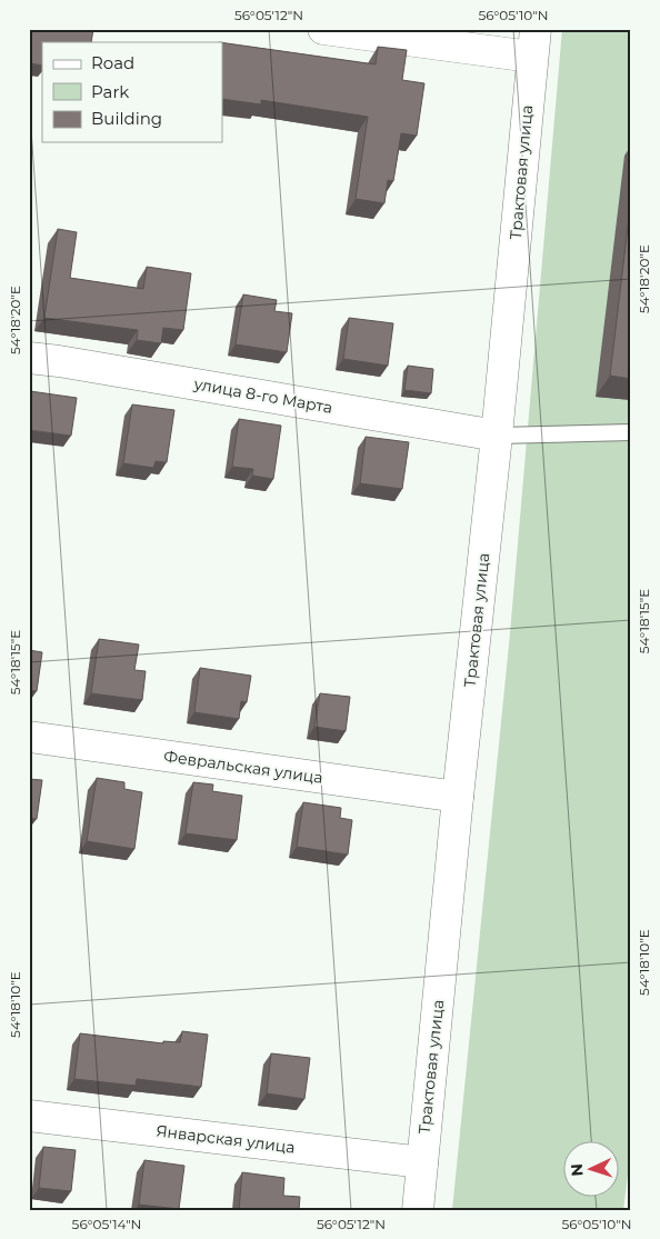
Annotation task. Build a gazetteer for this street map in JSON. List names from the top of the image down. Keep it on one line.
{"streets":{"street":["Трактовая улица","улица 8-го Марта","Февральская улица","Январская улица"]},"crossings":[["Трактовая улица","улица 8-го Марта"],["Трактовая улица","Февральская улица"],["Трактовая улица","Январская улица"]],"legend":["Road","Park","Building"],"north":"left","coordinates":["56°05'12\"N","56°05'10\"N","54°18'20\"E","54°18'15\"E","54°18'10\"E","56°05'14\"N"]}
